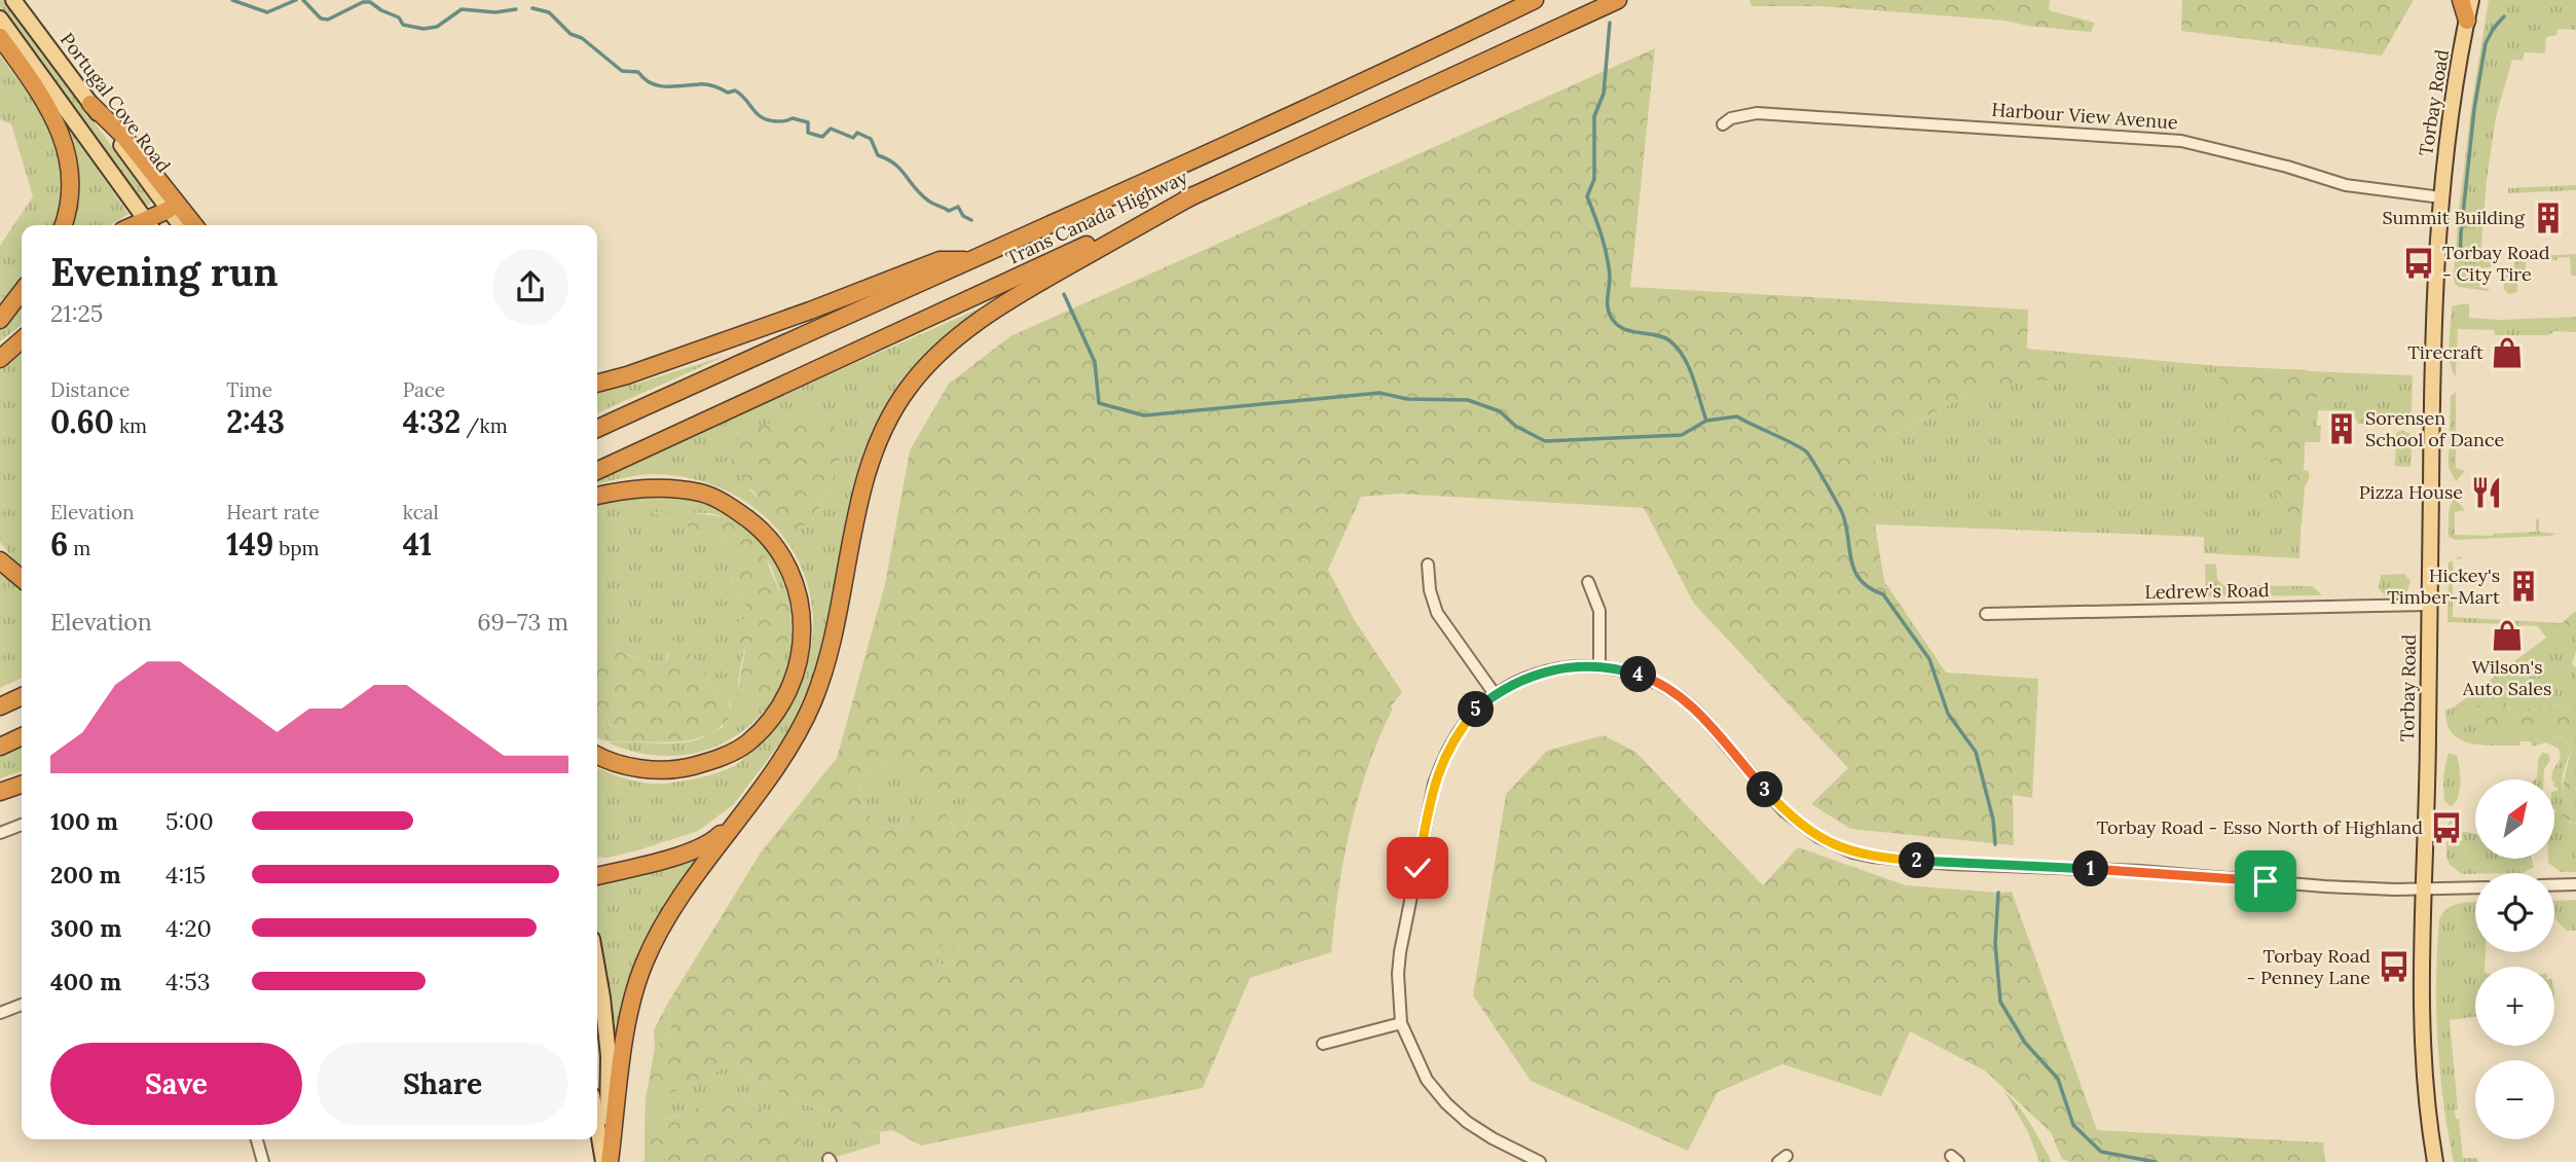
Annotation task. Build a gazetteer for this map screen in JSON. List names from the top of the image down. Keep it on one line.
{"streets":{"highway":["Trans Canada Highway"],"main road":["Portugal Cove Road","Torbay Road"],"street":["Harbour View Avenue","Ledrew's Road"]},"crossings":[["Torbay Road","Harbour View Avenue"],["Torbay Road","Ledrew's Road"]],"places":{"building":["Summit Building","Sorensen School of Dance","Hickey's Timber-Mart"],"bus stop":["Torbay Road - City Tire","Torbay Road - Esso North of Highland","Torbay Road - Penney Lane"],"shop":["Tirecraft","Wilson's Auto Sales"],"restaurant":["Pizza House"]},"north":"top right","page":{"heading":["Evening run","21:25"],"stats":[["Distance","0.60 km"],["Time","2:43"],["Pace","4:32 /km"],["Elevation","6 m"],["Heart rate","149 bpm"],["kcal","41"]],"chart":["Elevation","69–73 m"],"pins":["4","5","3","2","1"],"map_buttons":["+","−"],"list":[{"name":"100 m","note":"5:00"},{"name":"200 m","note":"4:15"},{"name":"300 m","note":"4:20"},{"name":"400 m","note":"4:53"}],"buttons":["Save","Share"]}}
